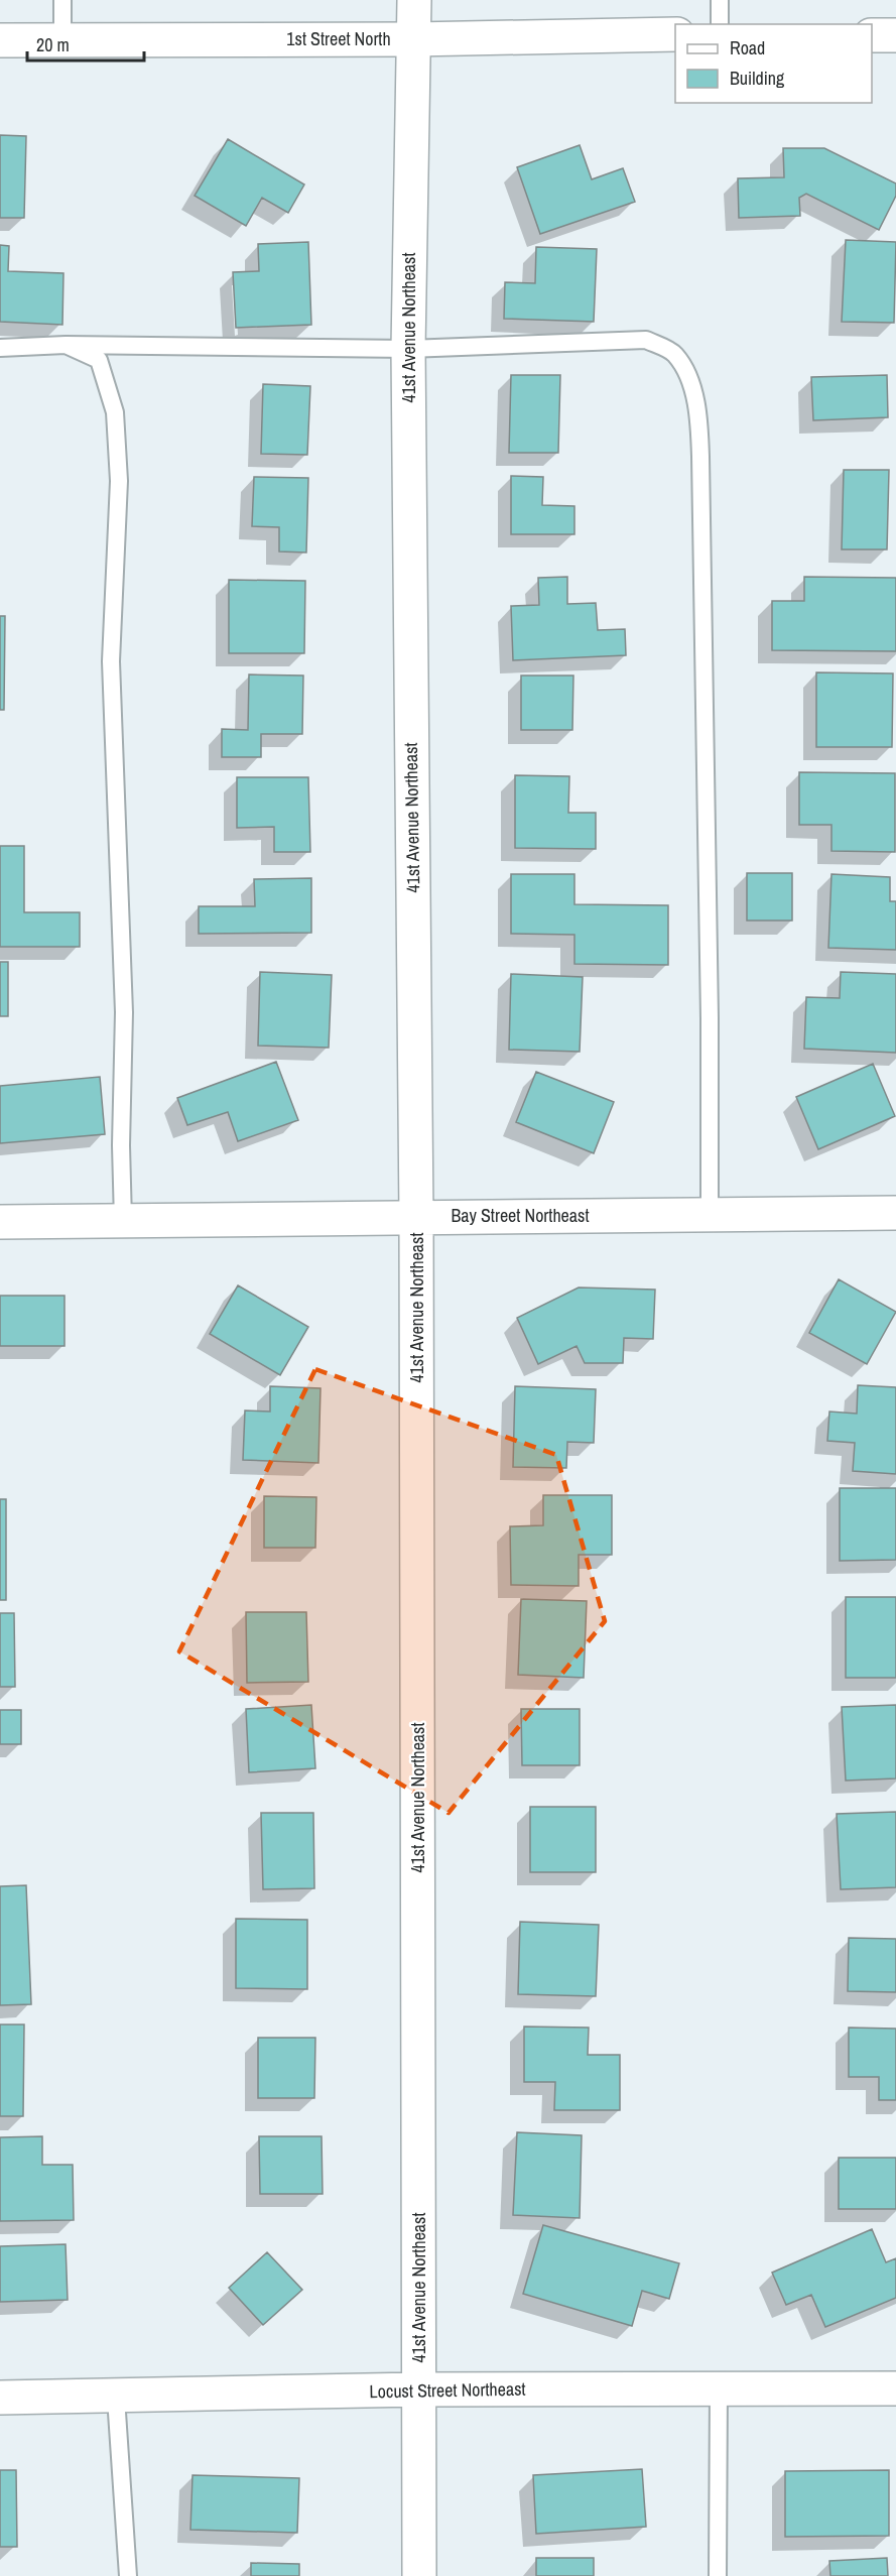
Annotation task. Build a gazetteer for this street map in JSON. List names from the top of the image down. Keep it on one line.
{"streets":{"street":["1st Street North","41st Avenue Northeast","Bay Street Northeast","Locust Street Northeast"]},"crossings":[["1st Street North","41st Avenue Northeast"],["41st Avenue Northeast","Bay Street Northeast"],["41st Avenue Northeast","Locust Street Northeast"]],"legend":["Road","Building"],"scale_bar":"20 m"}
